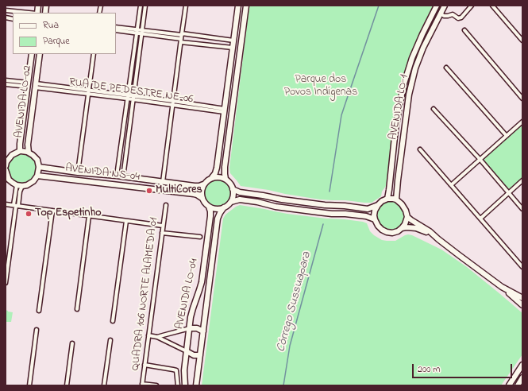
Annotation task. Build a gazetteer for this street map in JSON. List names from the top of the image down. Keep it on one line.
{"streets":{"street":["RUA DE PEDESTRE NE-06","AVENIDA LO-02","AVENIDA LO-1","AVENIDA NS-04","QUADRA 106 NORTE ALAMEDA 01","AVENIDA LO-04"]},"crossings":[["RUA DE PEDESTRE NE-06","AVENIDA LO-02"],["AVENIDA NS-04","AVENIDA LO-04"]],"water":["Córrego Sussuapara"],"parks":["Parque dos Povos Indígenas"],"places":["MultiCores","Top Espetinho"],"legend":["Rua","Parque"],"scale_bar":"200 m"}
